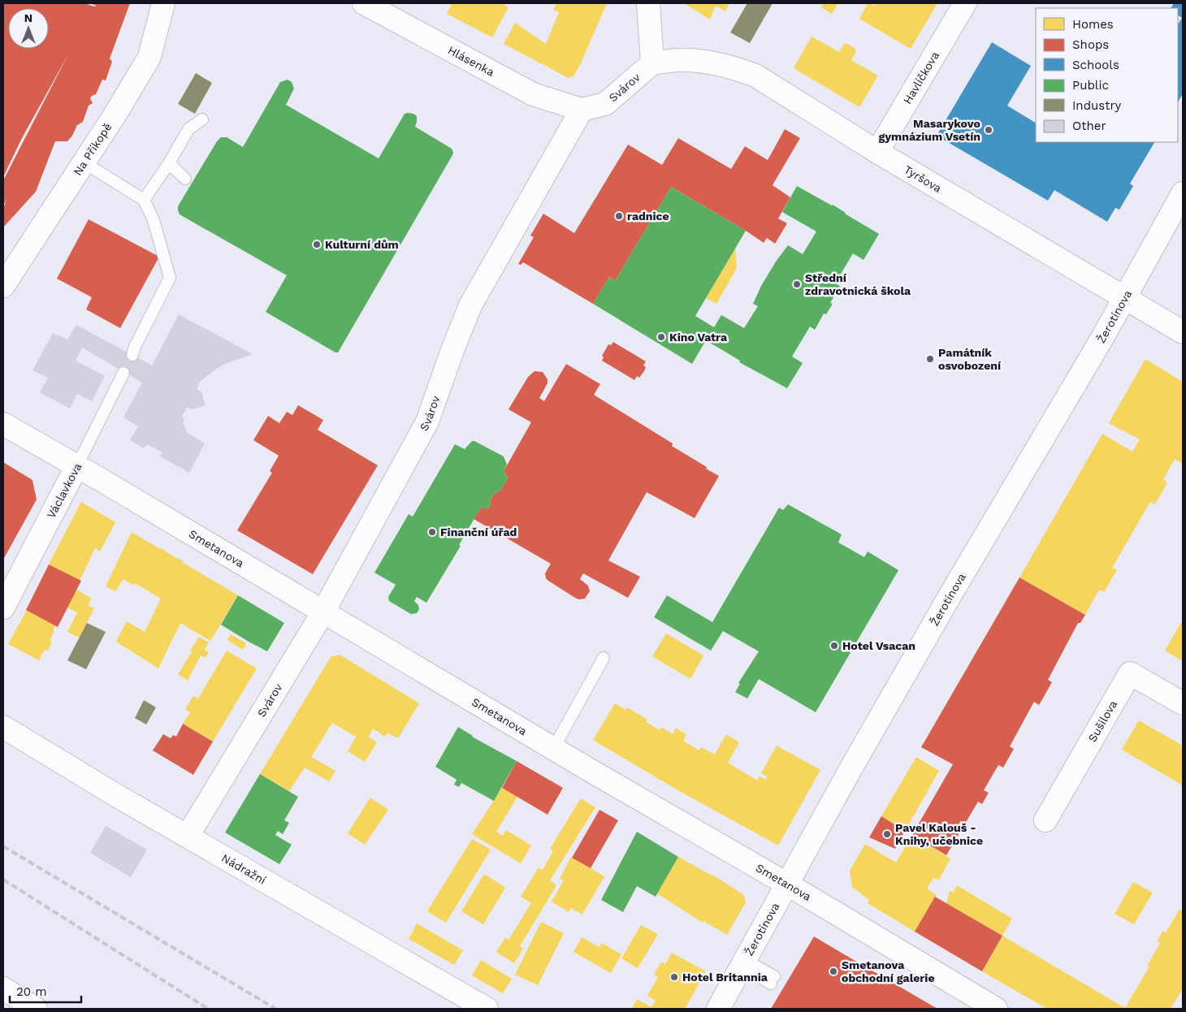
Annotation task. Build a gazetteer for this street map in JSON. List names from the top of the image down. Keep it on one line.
{"streets":{"street":["Hlásenka","Havlíčkova","Svárov","Na Příkopě","Tyršova","Žerotínova","Václavkova","Smetanova","Sušilova","Nádražní"]},"crossings":[["Hlásenka","Svárov"],["Havlíčkova","Tyršova"],["Svárov","Tyršova"],["Svárov","Smetanova"],["Svárov","Nádražní"],["Tyršova","Žerotínova"],["Žerotínova","Smetanova"],["Václavkova","Smetanova"]],"places":["Masarykovo gymnázium Vsetín","radnice","Kulturní dům","Střední zdravotnická škola","Kino Vatra","Památník osvobození","Finanční úřad","Hotel Vsacan","Pavel Kalouš - Knihy, učebnice","Smetanova obchodní galerie","Hotel Britannia"],"legend":["Homes","Shops","Schools","Public","Industry","Other"],"scale_bar":"20 m","north":"top"}
